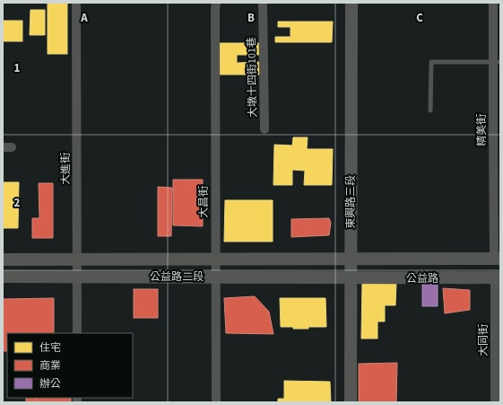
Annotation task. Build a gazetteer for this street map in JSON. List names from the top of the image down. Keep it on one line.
{"streets":{"main road":["東興路三段","公益路二段","公益路"],"street":["大墩十四街101巷","精美街","大進街","大昌街","大同街"]},"crossings":[["精美街","公益路"],["大進街","公益路二段"],["大昌街","公益路二段"],["東興路三段","公益路二段"],["東興路三段","公益路"],["公益路二段","公益路"],["公益路","大同街"]],"legend":["住宅","商業","辦公"],"grid":{"columns":["A","B","C"],"rows":["1","2"]}}
